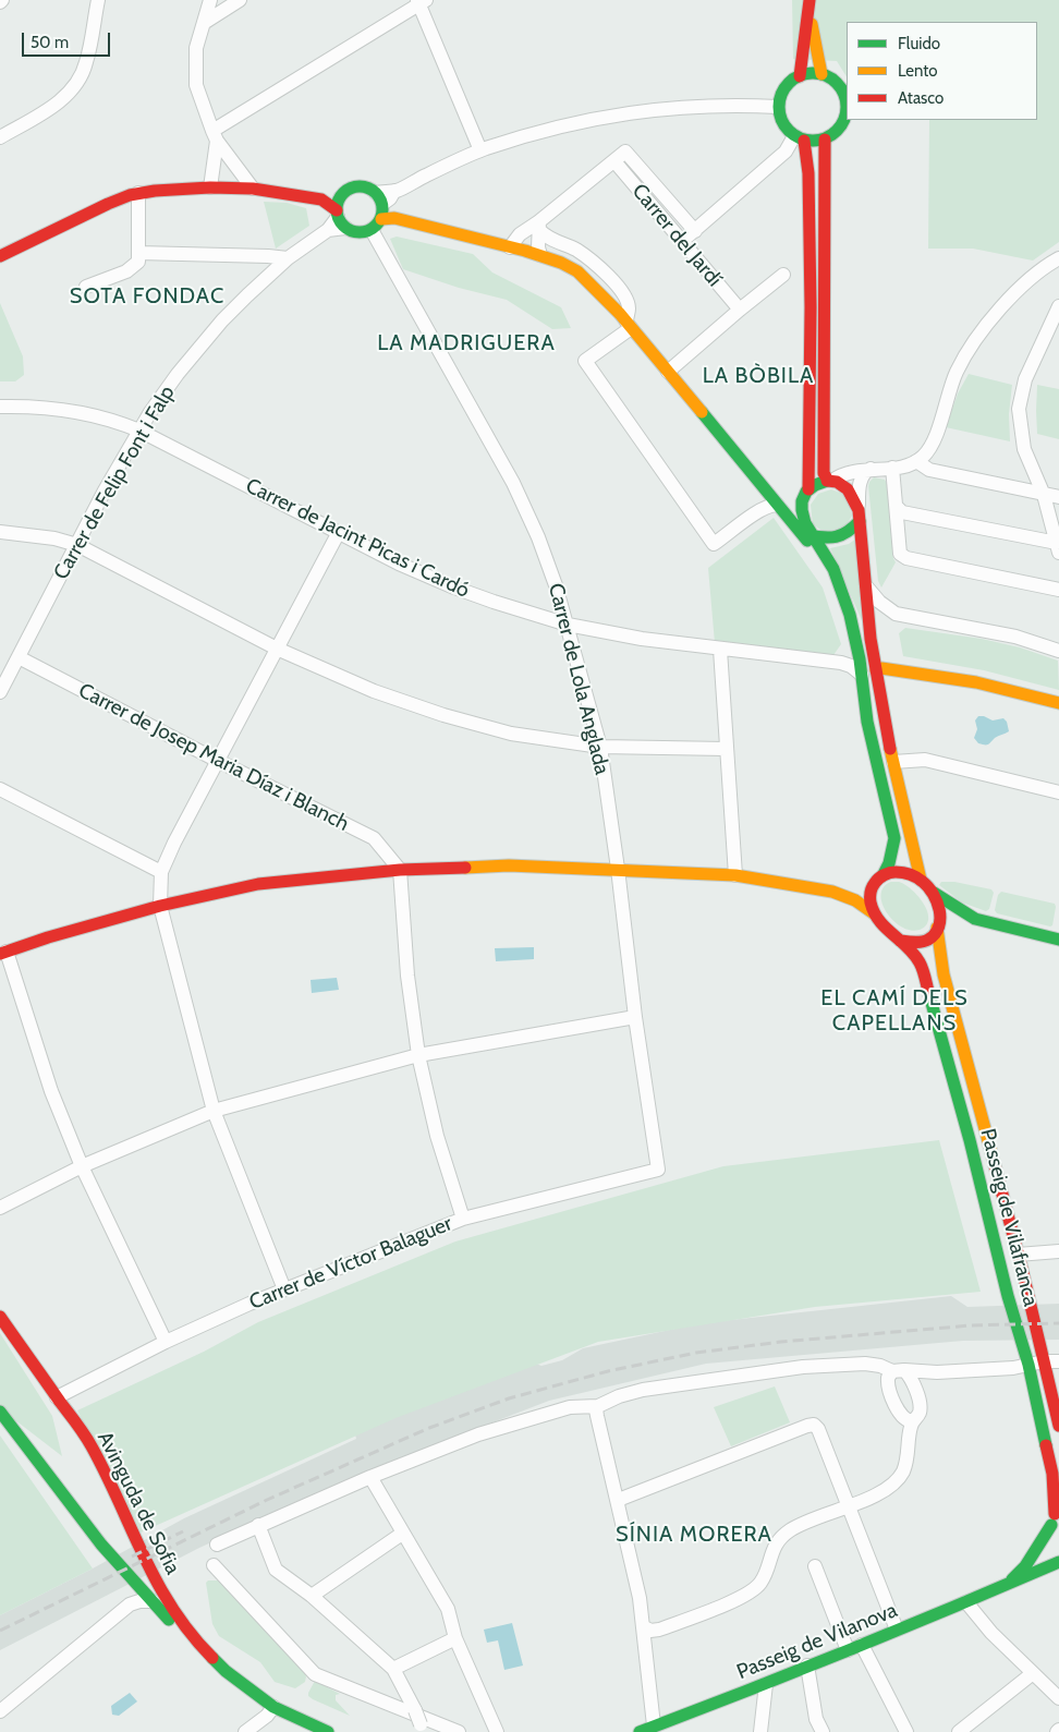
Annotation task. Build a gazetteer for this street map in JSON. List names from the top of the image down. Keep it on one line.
{"streets":{"street":["Carrer del Jardí","Carrer de Felip Font i Falp","Carrer de Jacint Picas i Cardó","Carrer de Lola Anglada","Carrer de Josep Maria Díaz i Blanch","Passeig de Vilafranca","Carrer de Víctor Balaguer","Avinguda de Sofia","Passeig de Vilanova"]},"crossings":[["Carrer de Felip Font i Falp","Carrer de Jacint Picas i Cardó"],["Carrer de Felip Font i Falp","Carrer de Lola Anglada"],["Carrer de Felip Font i Falp","Carrer de Josep Maria Díaz i Blanch"],["Carrer de Jacint Picas i Cardó","Carrer de Lola Anglada"],["Carrer de Lola Anglada","Carrer de Víctor Balaguer"],["Passeig de Vilafranca","Passeig de Vilanova"],["Carrer de Víctor Balaguer","Avinguda de Sofia"]],"districts":["SOTA FONDAC","LA MADRIGUERA","LA BÒBILA","EL CAMÍ DELS CAPELLANS","SÍNIA MORERA"],"legend":["Fluido","Lento","Atasco"],"scale_bar":"50 m"}
